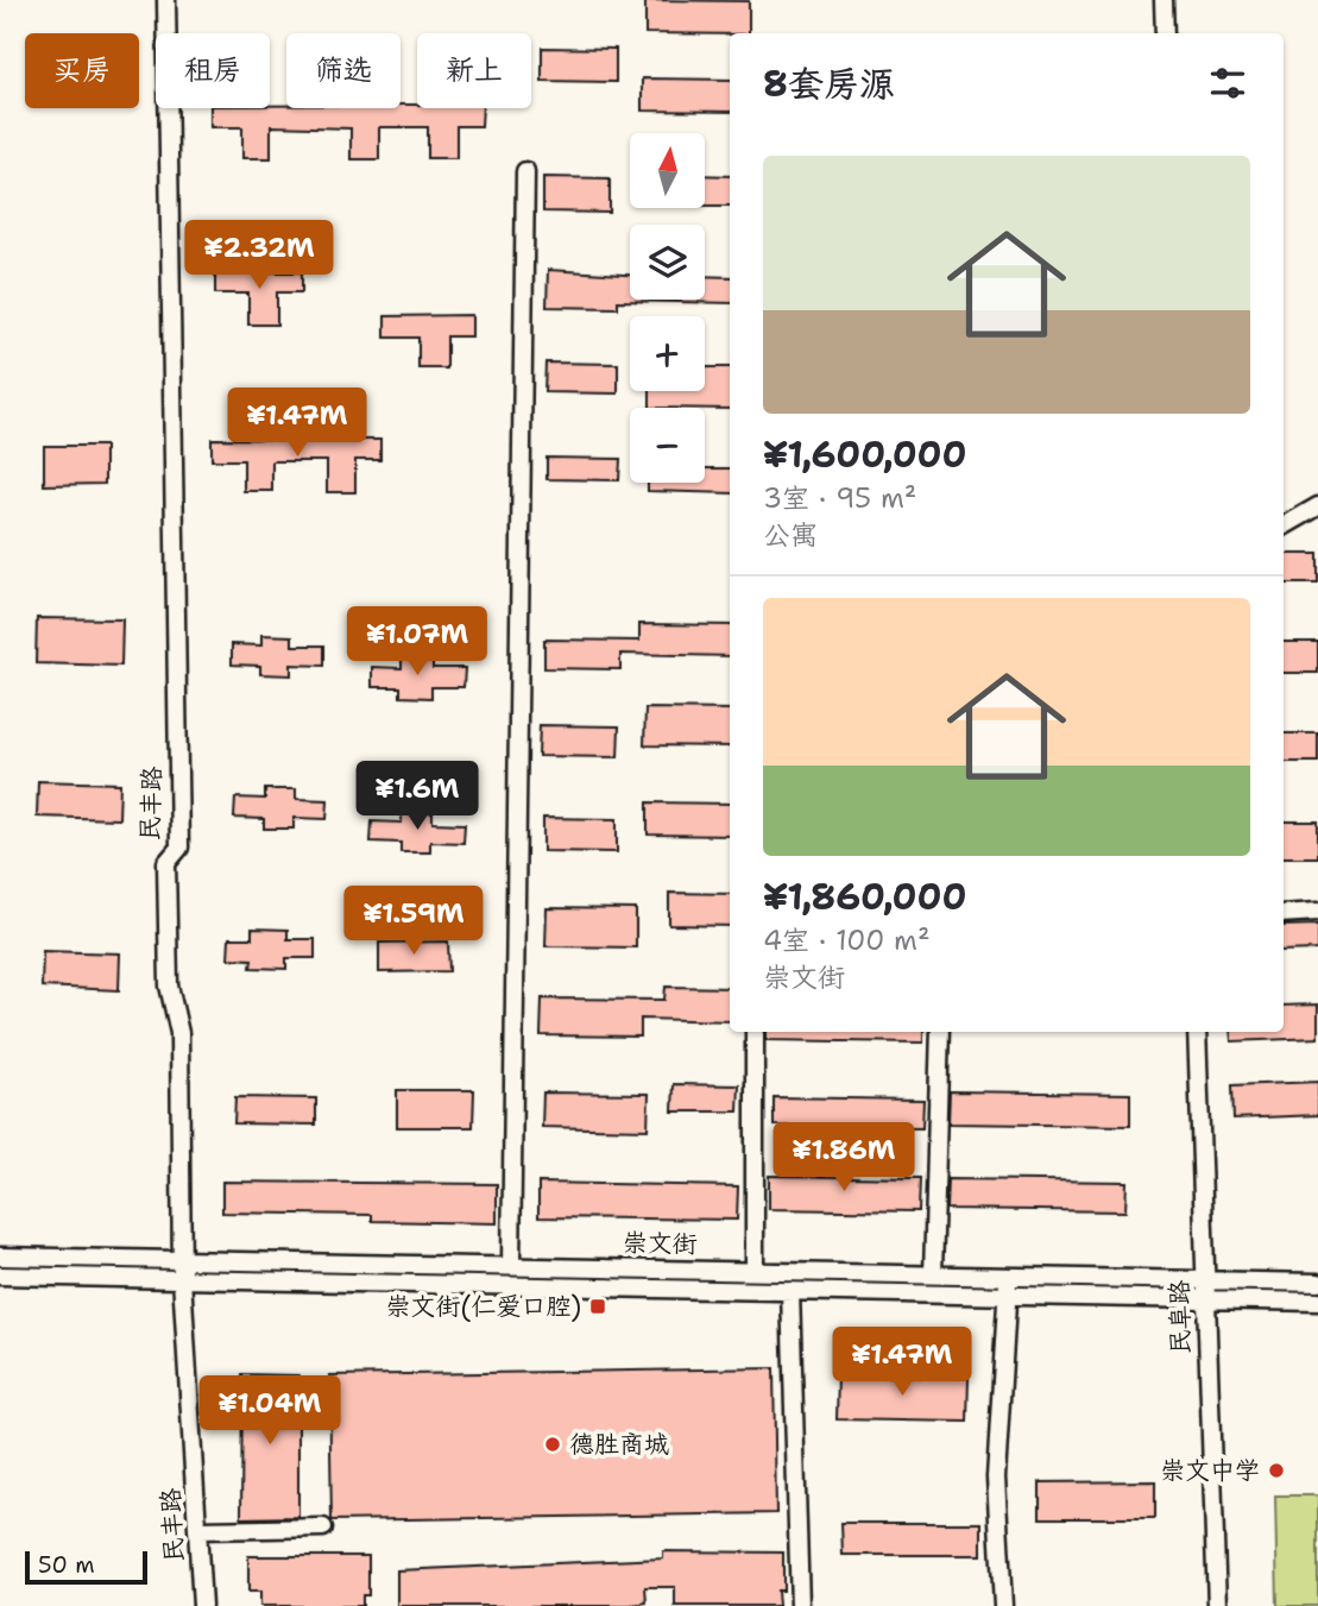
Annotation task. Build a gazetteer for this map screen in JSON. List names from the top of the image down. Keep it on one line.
{"streets":{"street":["民丰路","崇文街","民阜路"]},"crossings":[["民丰路","崇文街"],["崇文街","民阜路"]],"places":{"transit":["崇文街(仁爱口腔)"],"other":["德胜商城","崇文中学"]},"scale_bar":"50 m","north":"top","page":{"chip":["买房","租房","筛选","新上"],"heading":"8套房源","map_buttons":["+","−"],"list":[{"name":"¥1,600,000","note":"3室 · 95 m² · 公寓"},{"name":"¥1,860,000","note":"4室 · 100 m² · 崇文街"}],"price":["¥2.32M","¥1.47M","¥1.07M","¥1.6M","¥1.59M","¥1.86M","¥1.47M","¥1.04M"],"scale":"50 m"}}
